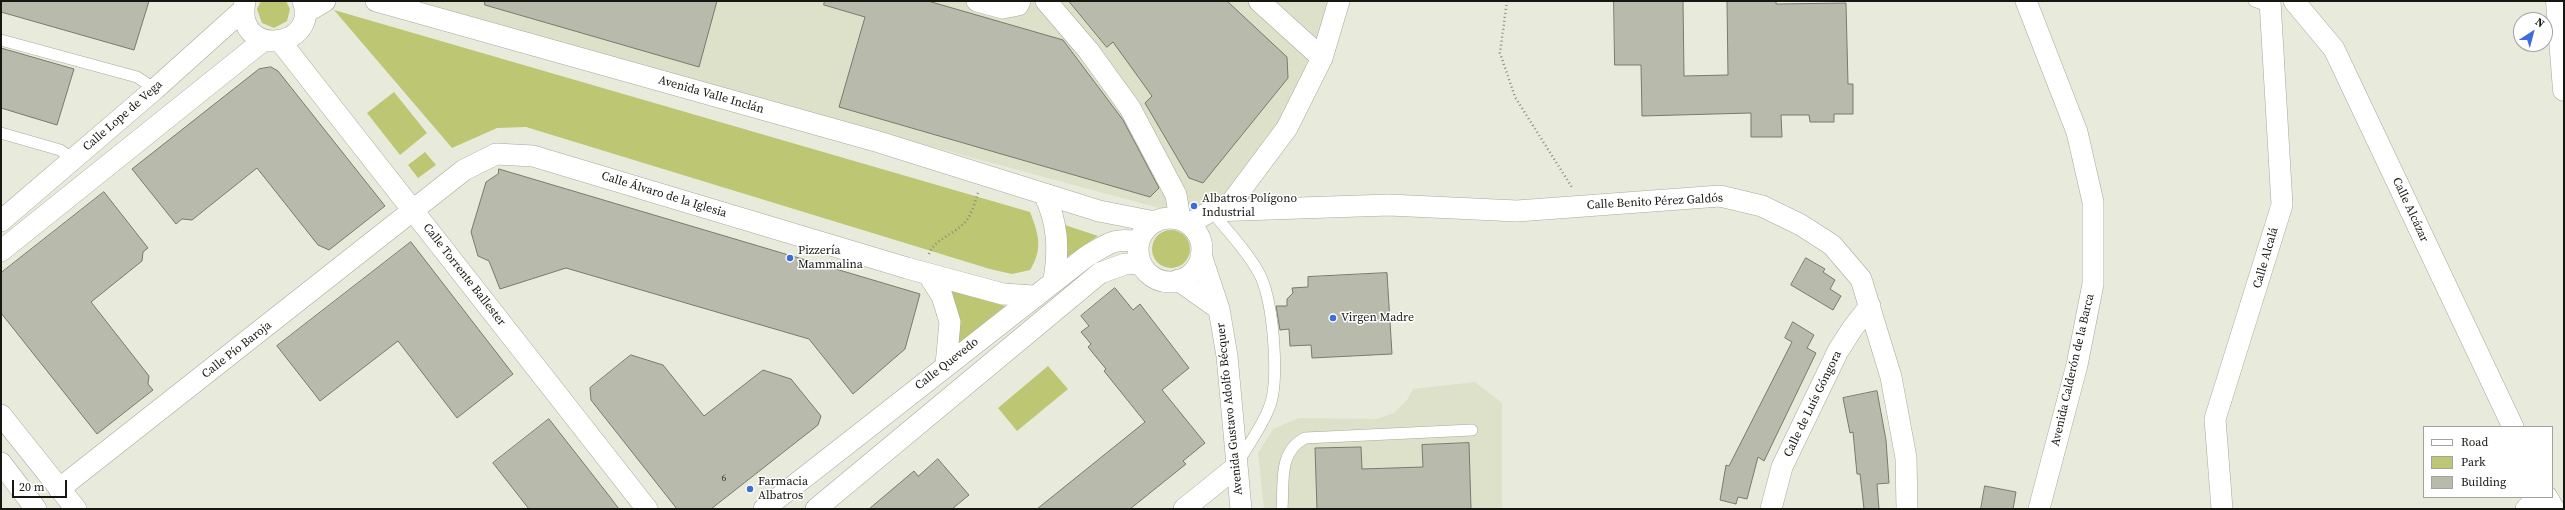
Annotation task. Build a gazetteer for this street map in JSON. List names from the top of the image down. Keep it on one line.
{"streets":{"street":["Avenida Valle Inclán","Calle Lope de Vega","Calle Álvaro de la Iglesia","Calle Benito Pérez Galdós","Calle Alcázar","Calle Alcalá","Calle Torrente Ballester","Calle Pío Baroja","Calle Quevedo","Avenida Calderón de la Barca","Calle de Luís Góngora","Avenida Gustavo Adolfo Bécquer"]},"crossings":[["Avenida Valle Inclán","Calle Benito Pérez Galdós"],["Avenida Valle Inclán","Calle Quevedo"],["Avenida Valle Inclán","Avenida Gustavo Adolfo Bécquer"],["Calle Lope de Vega","Calle Torrente Ballester"],["Calle Álvaro de la Iglesia","Calle Torrente Ballester"],["Calle Álvaro de la Iglesia","Calle Pío Baroja"],["Calle Álvaro de la Iglesia","Calle Quevedo"],["Calle Benito Pérez Galdós","Calle Quevedo"],["Calle Benito Pérez Galdós","Calle de Luís Góngora"],["Calle Benito Pérez Galdós","Avenida Gustavo Adolfo Bécquer"],["Calle Torrente Ballester","Calle Pío Baroja"],["Calle Quevedo","Avenida Gustavo Adolfo Bécquer"]],"places":["Albatros Polígono Industrial","Pizzería Mammalina","Virgen Madre","Farmacia Albatros"],"house_numbers":["6"],"legend":["Road","Park","Building"],"scale_bar":"20 m","north":"top right"}
